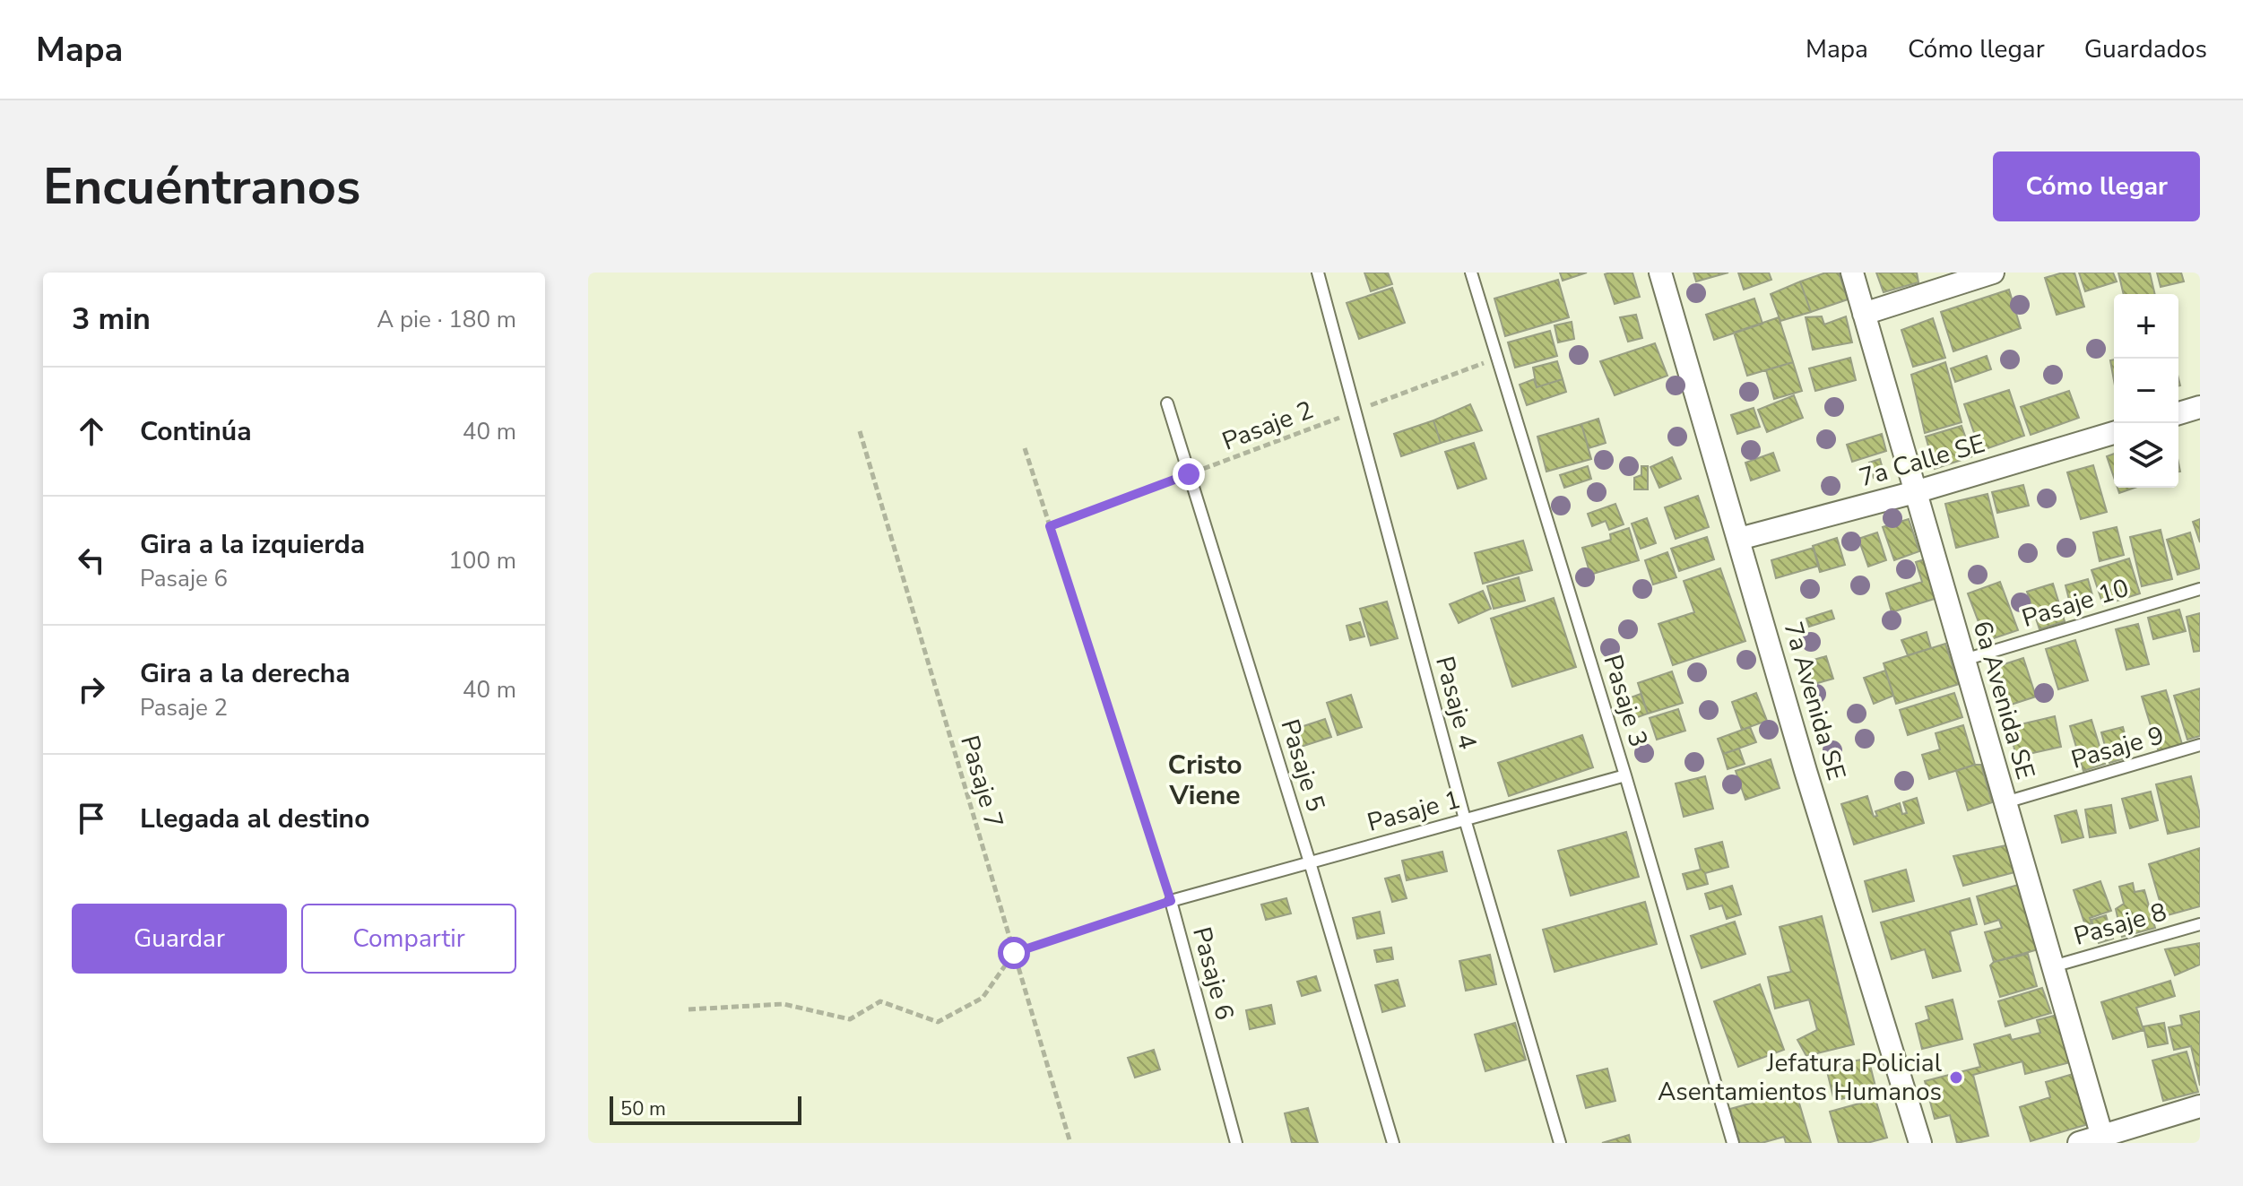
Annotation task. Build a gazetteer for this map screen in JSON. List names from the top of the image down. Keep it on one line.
{"streets":{"street":["7a Calle SE","6a Avenida SE","7a Avenida SE"],"lane":["Pasaje 10","Pasaje 3","Pasaje 4","Pasaje 9","Pasaje 5","Pasaje 1","Pasaje 8","Pasaje 6"],"path":["Pasaje 2","Pasaje 7"]},"crossings":[["Pasaje 2","Pasaje 3"],["Pasaje 2","Pasaje 4"],["Pasaje 2","Pasaje 5"],["Pasaje 2","Pasaje 6"],["7a Calle SE","6a Avenida SE"],["7a Calle SE","7a Avenida SE"],["Pasaje 10","6a Avenida SE"],["6a Avenida SE","Pasaje 9"],["6a Avenida SE","Pasaje 8"],["Pasaje 3","Pasaje 1"],["Pasaje 4","Pasaje 1"],["Pasaje 5","Pasaje 1"],["Pasaje 1","Pasaje 6"]],"districts":["Cristo Viene"],"places":["Jefatura Policial Asentamientos Humanos"],"scale_bar":"50 m","page":{"header":"Mapa","nav":["Mapa","Cómo llegar","Guardados"],"buttons":["Cómo llegar",["Guardar","Compartir"]],"title":"Encuéntranos","heading":["3 min","A pie · 180 m"],"map_buttons":["+","−"],"list":[["Continúa","40 m"],["Gira a la izquierda","Pasaje 6","100 m"],["Gira a la derecha","Pasaje 2","40 m"],"Llegada al destino"],"scale":"50 m"}}
